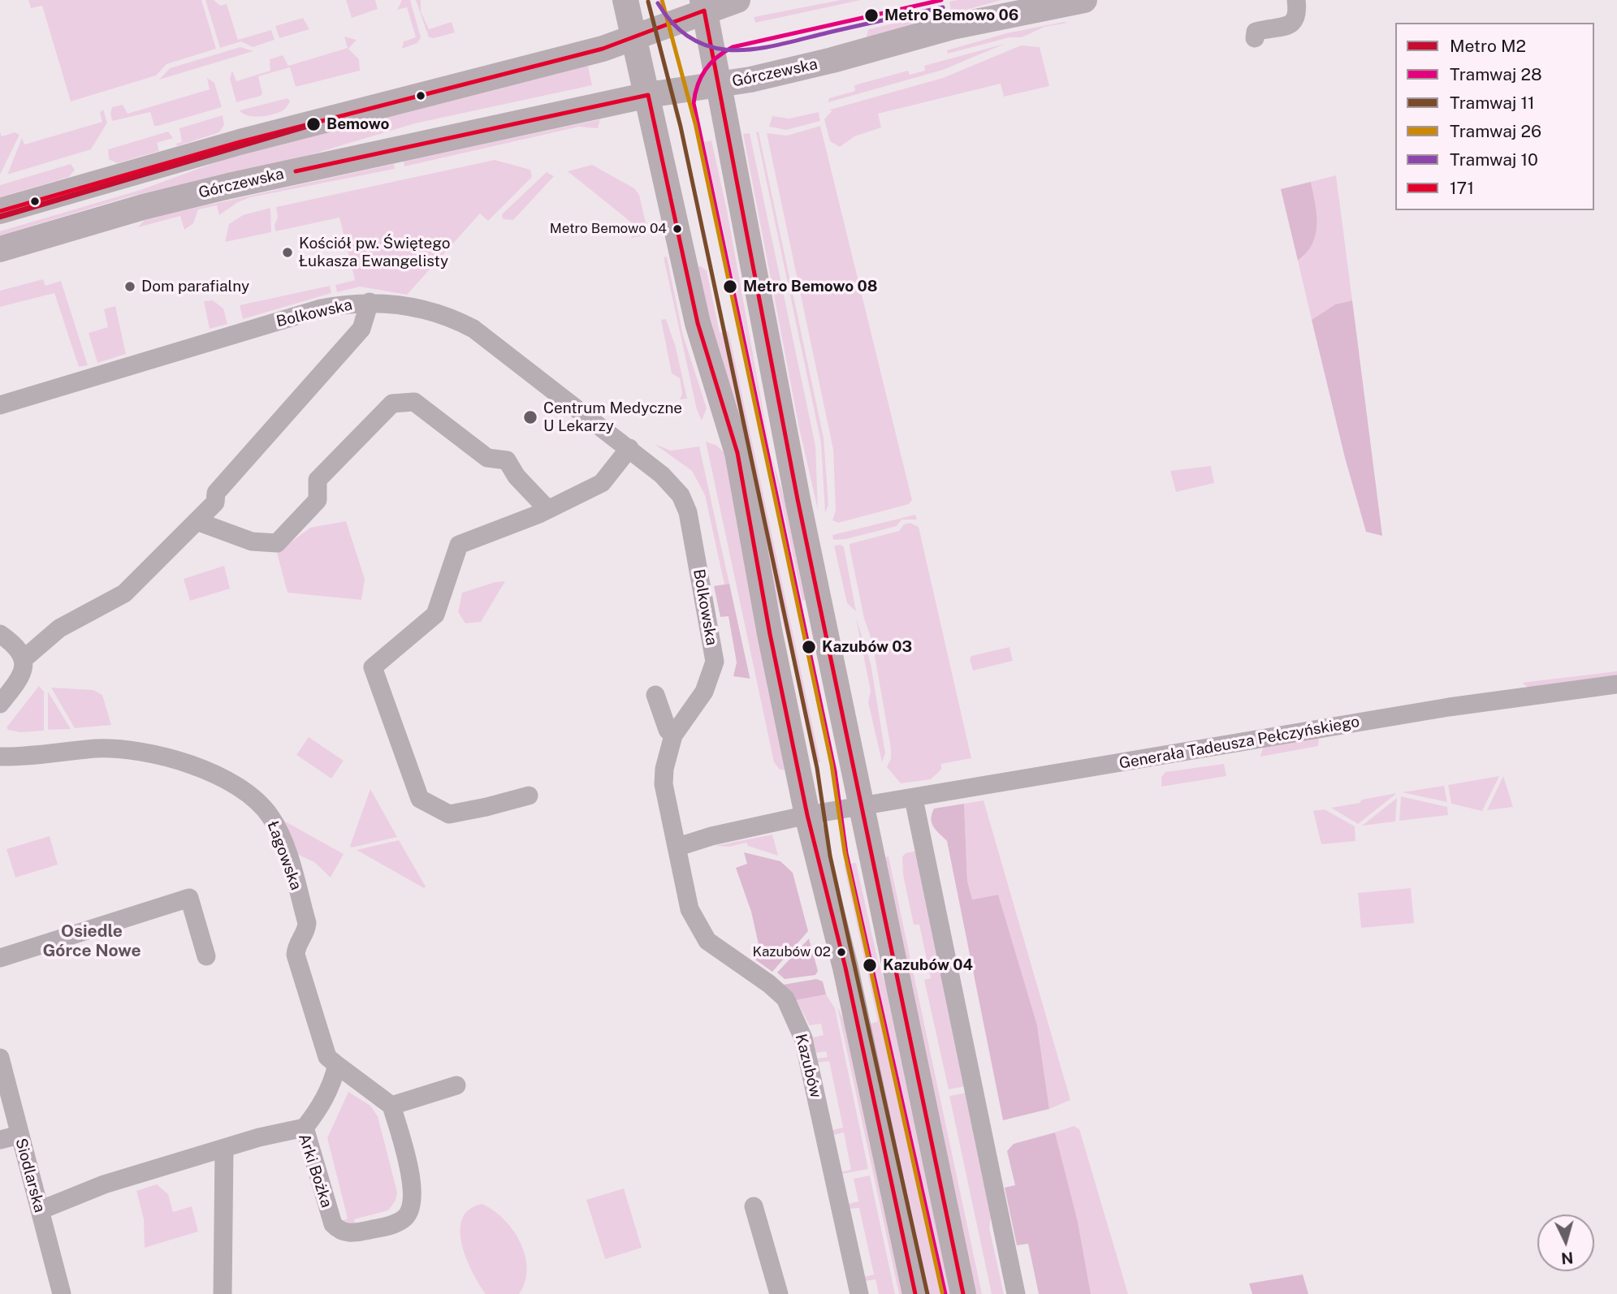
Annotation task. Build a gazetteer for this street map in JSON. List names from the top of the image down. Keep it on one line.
{"streets":{"main road":["Górczewska"],"street":["Bolkowska","Generała Tadeusza Pełczyńskiego","Łagowska","Kazubów","Arki Bożka","Siodlarska"]},"crossings":[["Bolkowska","Kazubów"],["Arki Bożka","Siodlarska"]],"districts":["Osiedle Górce Nowe"],"places":["Metro Bemowo 06","Bemowo","Metro Bemowo 04","Kościół pw. Świętego Łukasza Ewangelisty","Dom parafialny","Metro Bemowo 08","Centrum Medyczne U Lekarzy","Kazubów 03","Kazubów 02","Kazubów 04"],"lines":["tram line 28","tram line 26","tram line 11","tram line 10","transit line 171","metro line M2"],"legend":["Metro M2","Tramwaj 28","Tramwaj 11","Tramwaj 26","Tramwaj 10","171"],"north":"bottom"}
